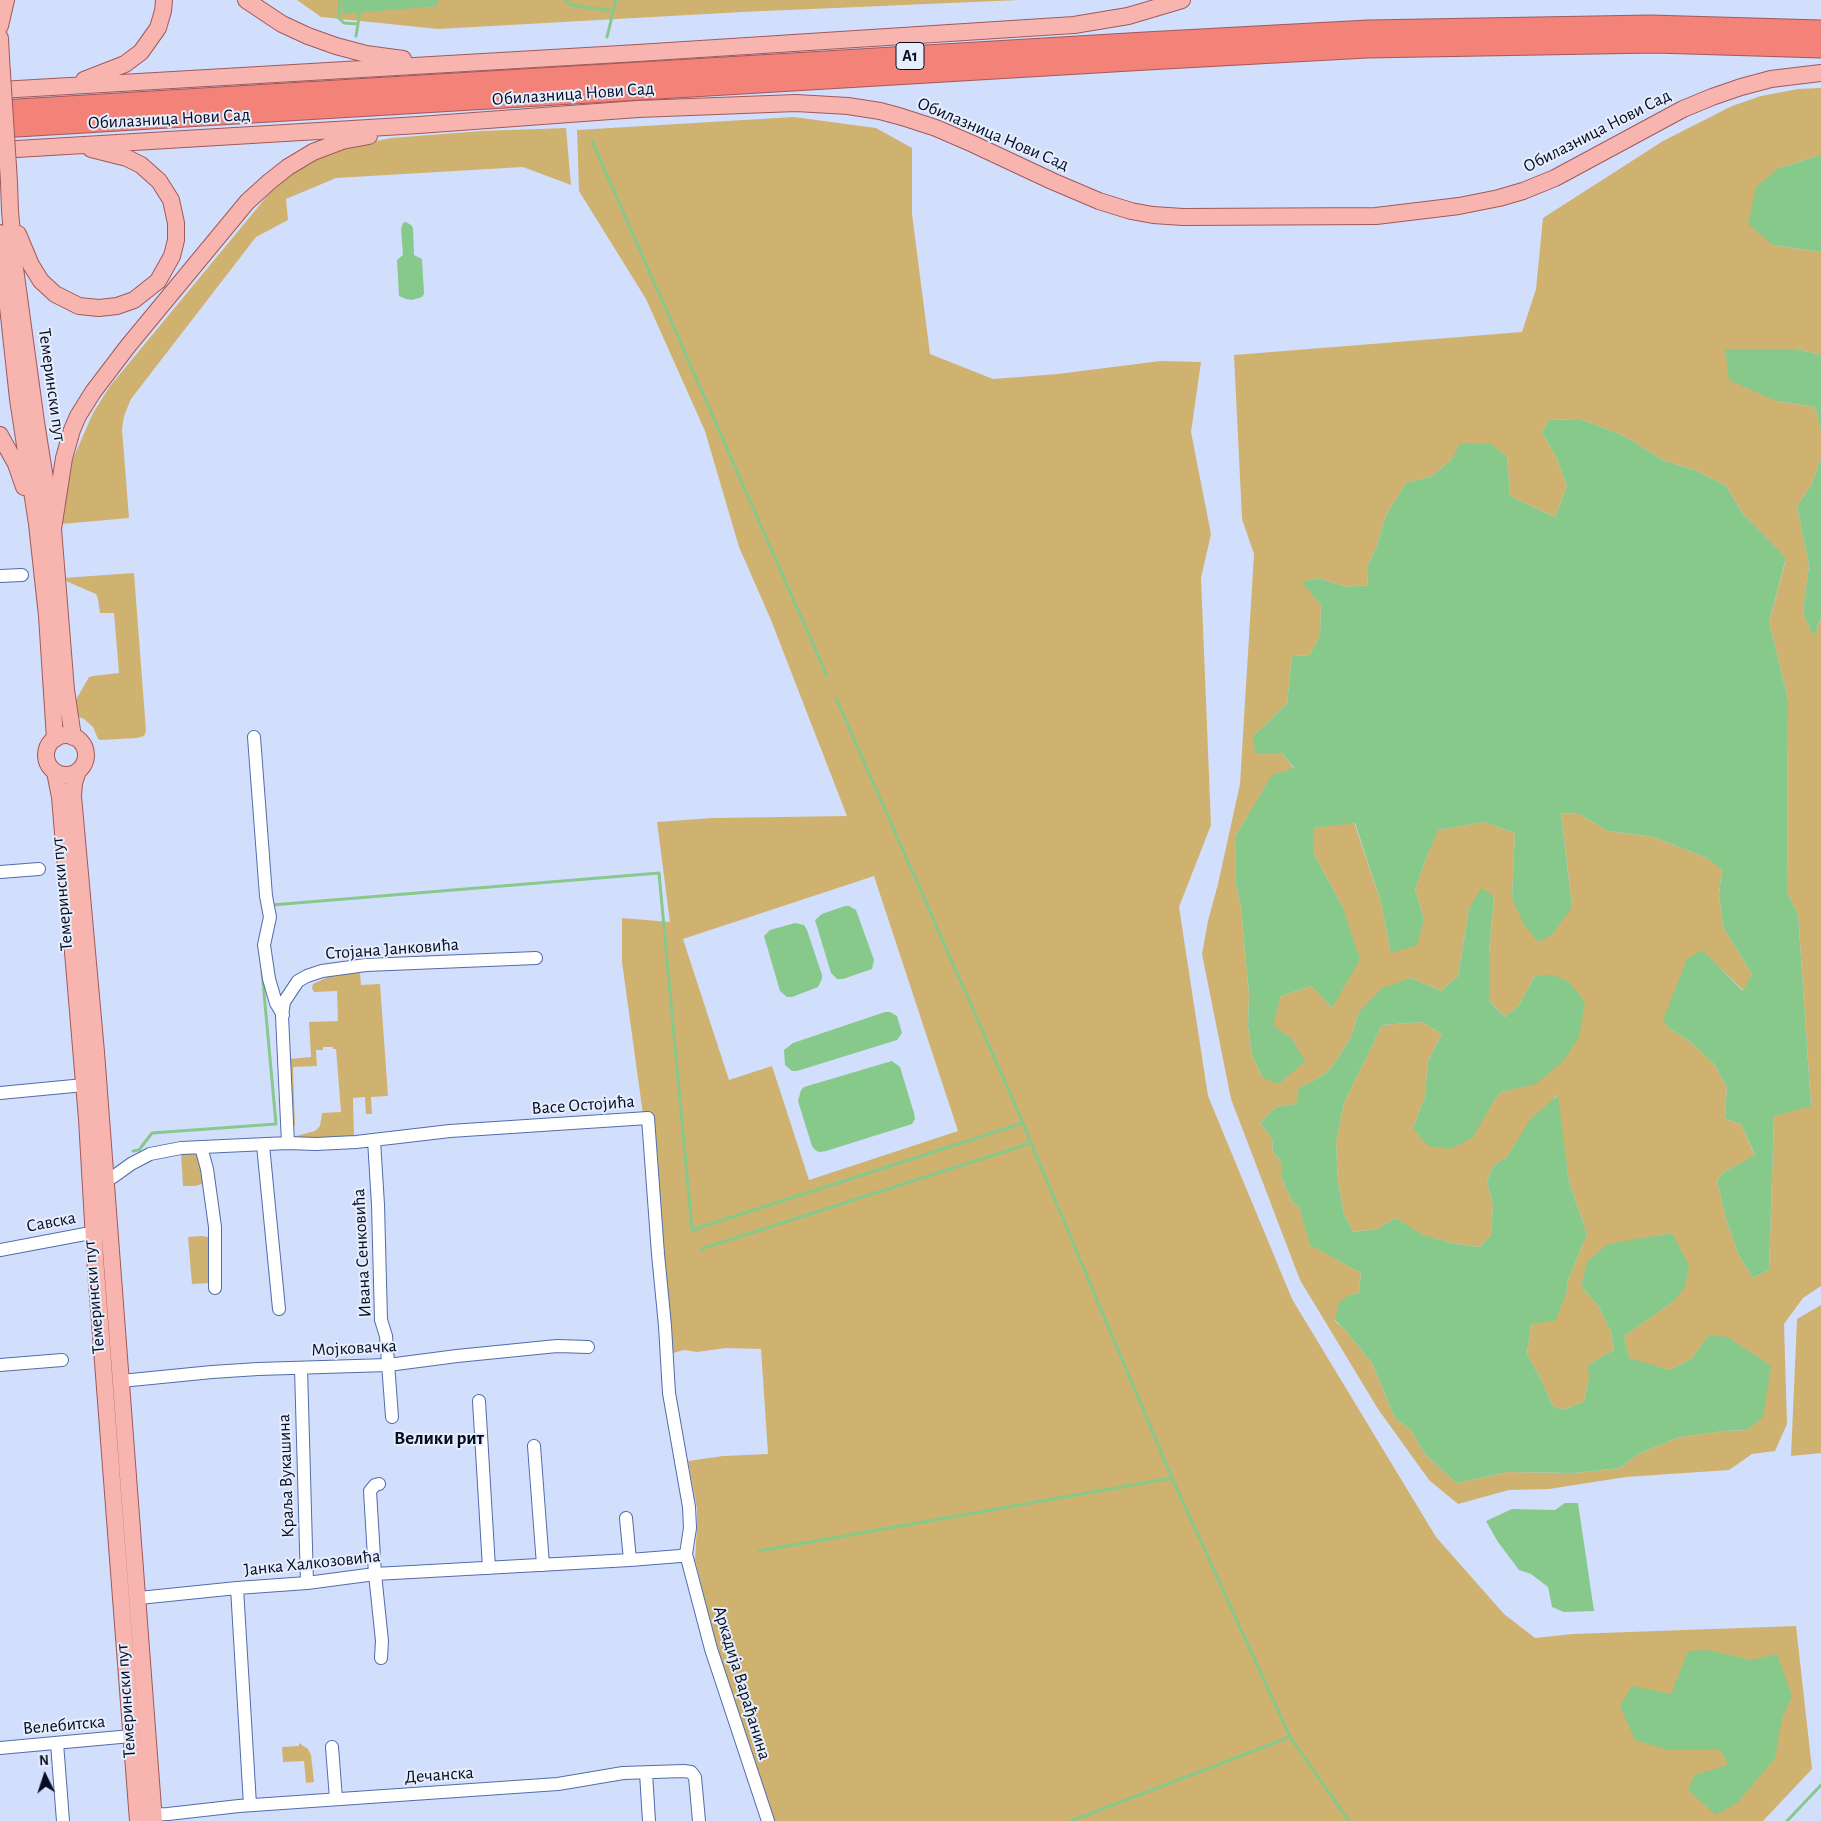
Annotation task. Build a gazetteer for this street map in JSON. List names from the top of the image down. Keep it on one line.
{"streets":{"highway":["A1"],"main road":["Обилазница Нови Сад","Темерински пут"],"street":["Стојана Јанковића","Васе Остојића","Савска","Ивана Сенковића","Мојковачка","Краља Вукашина","Јанка Халкозовића","Аркадија Варађанина","Велебитска","Дечанска"]},"crossings":[["Темерински пут","Васе Остојића"],["Темерински пут","Савска"],["Темерински пут","Мојковачка"],["Темерински пут","Јанка Халкозовића"],["Темерински пут","Велебитска"],["Темерински пут","Дечанска"],["Стојана Јанковића","Васе Остојића"],["Васе Остојића","Ивана Сенковића"],["Васе Остојића","Јанка Халкозовића"],["Васе Остојића","Аркадија Варађанина"],["Ивана Сенковића","Мојковачка"],["Мојковачка","Краља Вукашина"],["Краља Вукашина","Јанка Халкозовића"],["Јанка Халкозовића","Аркадија Варађанина"]],"districts":["Велики рит"],"north":"top"}
